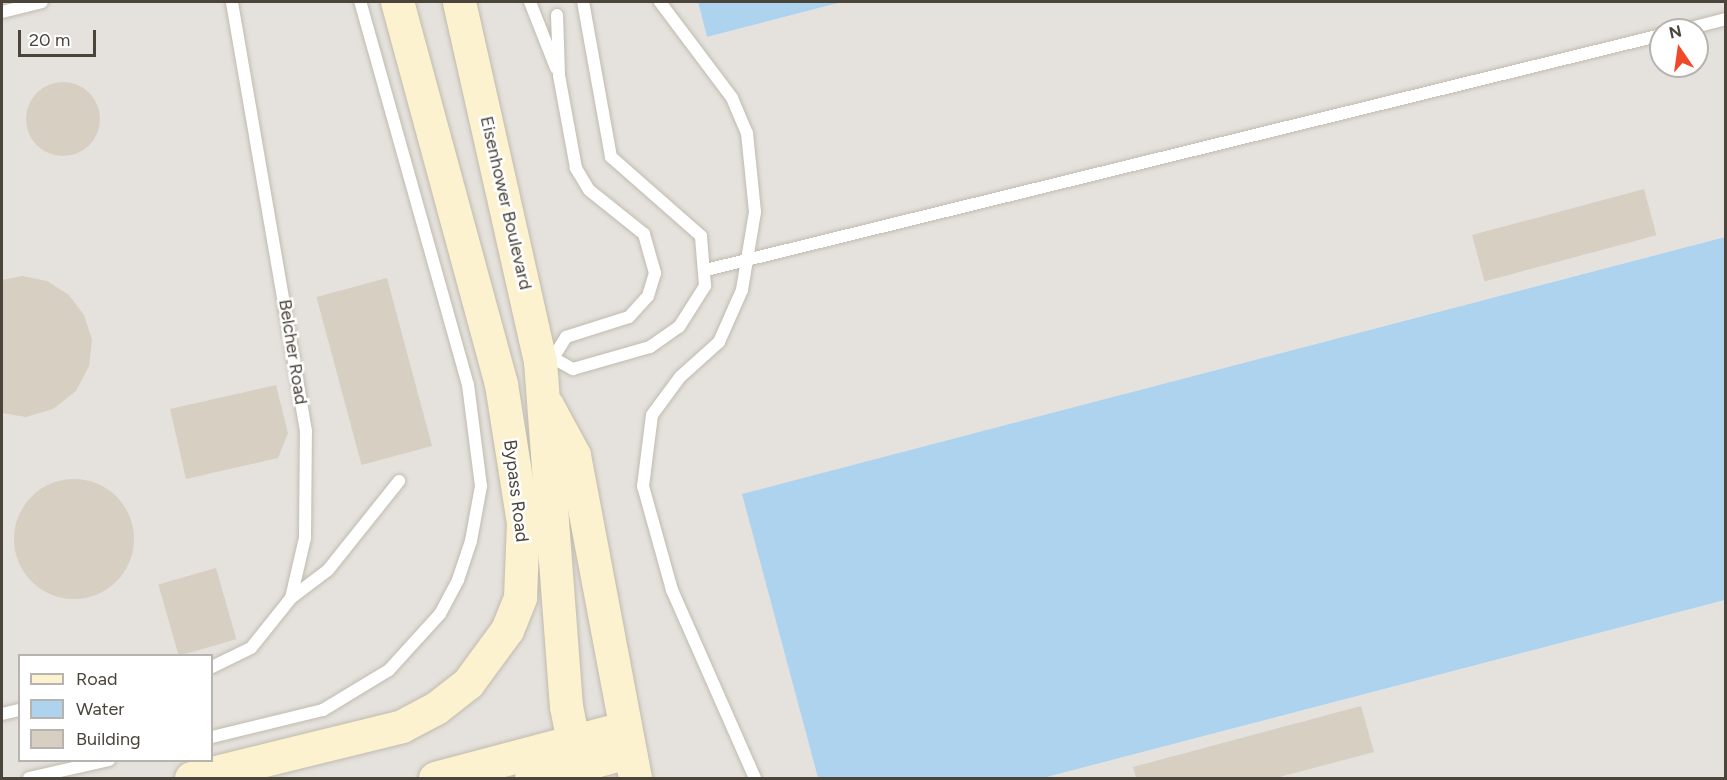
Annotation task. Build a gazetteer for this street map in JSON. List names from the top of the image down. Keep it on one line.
{"streets":{"street":["Eisenhower Boulevard","Bypass Road"],"lane":["Belcher Road"]},"legend":["Road","Water","Building"],"scale_bar":"20 m","north":"top"}
